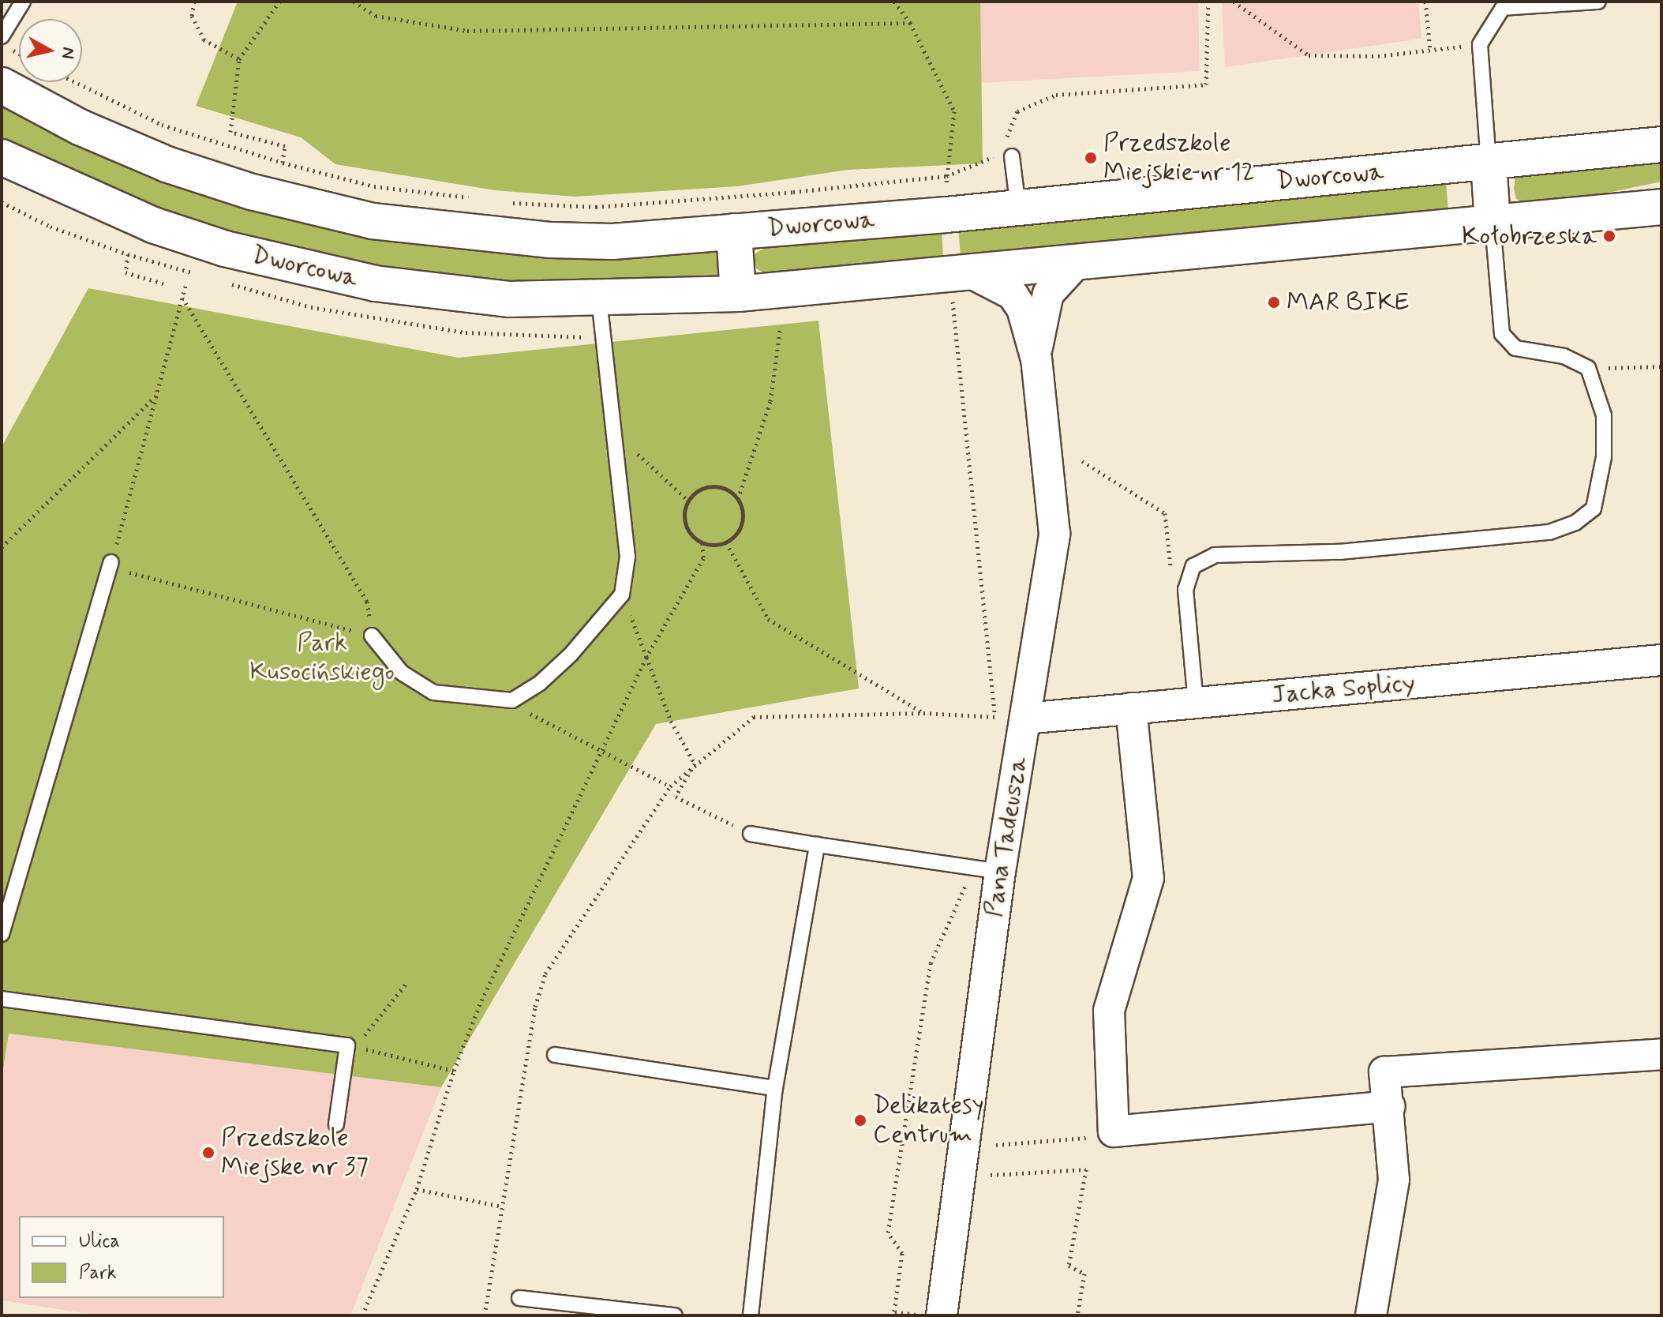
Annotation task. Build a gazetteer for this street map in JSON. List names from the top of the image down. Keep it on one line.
{"streets":{"street":["Dworcowa","Jacka Soplicy","Pana Tadeusza"]},"crossings":[["Dworcowa","Pana Tadeusza"],["Jacka Soplicy","Pana Tadeusza"]],"parks":["Park Kusocińskiego"],"places":["Przedszkole Miejskie nr 12","Kołobrzeska","MAR BIKE","Delikatesy Centrum","Przedszkole Miejske nr 37"],"legend":["Ulica","Park"],"north":"right"}
